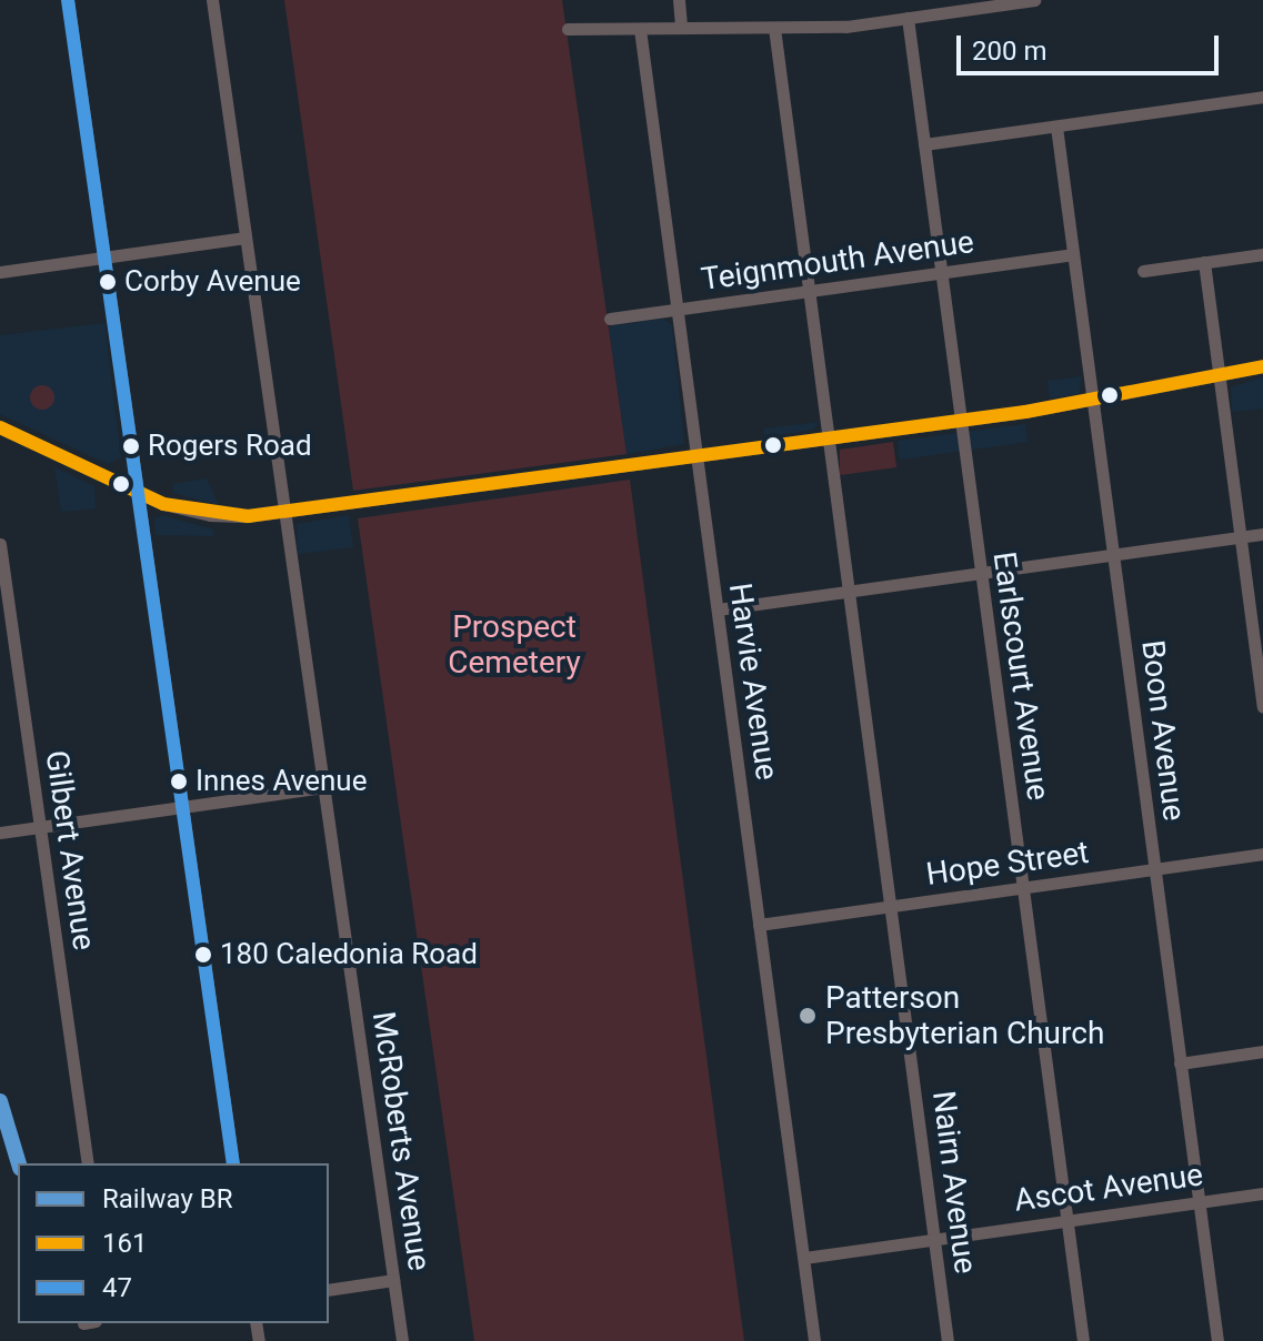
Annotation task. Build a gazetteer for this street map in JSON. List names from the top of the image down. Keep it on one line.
{"streets":{"street":["Teignmouth Avenue","Earlscourt Avenue","Harvie Avenue","Boon Avenue","Gilbert Avenue","Hope Street","McRoberts Avenue","Nairn Avenue","Ascot Avenue"]},"crossings":[["Teignmouth Avenue","Earlscourt Avenue"],["Teignmouth Avenue","Harvie Avenue"],["Teignmouth Avenue","Boon Avenue"],["Teignmouth Avenue","Nairn Avenue"],["Earlscourt Avenue","Hope Street"],["Earlscourt Avenue","Ascot Avenue"],["Harvie Avenue","Hope Street"],["Harvie Avenue","Ascot Avenue"],["Boon Avenue","Hope Street"],["Boon Avenue","Ascot Avenue"],["Hope Street","Nairn Avenue"],["Nairn Avenue","Ascot Avenue"]],"parks":["Prospect Cemetery"],"places":["Corby Avenue","Rogers Road","Innes Avenue","180 Caledonia Road","Patterson Presbyterian Church"],"lines":["transit line 47","transit line 161","rail line BR"],"legend":["Railway BR","161","47"],"scale_bar":"200 m"}
